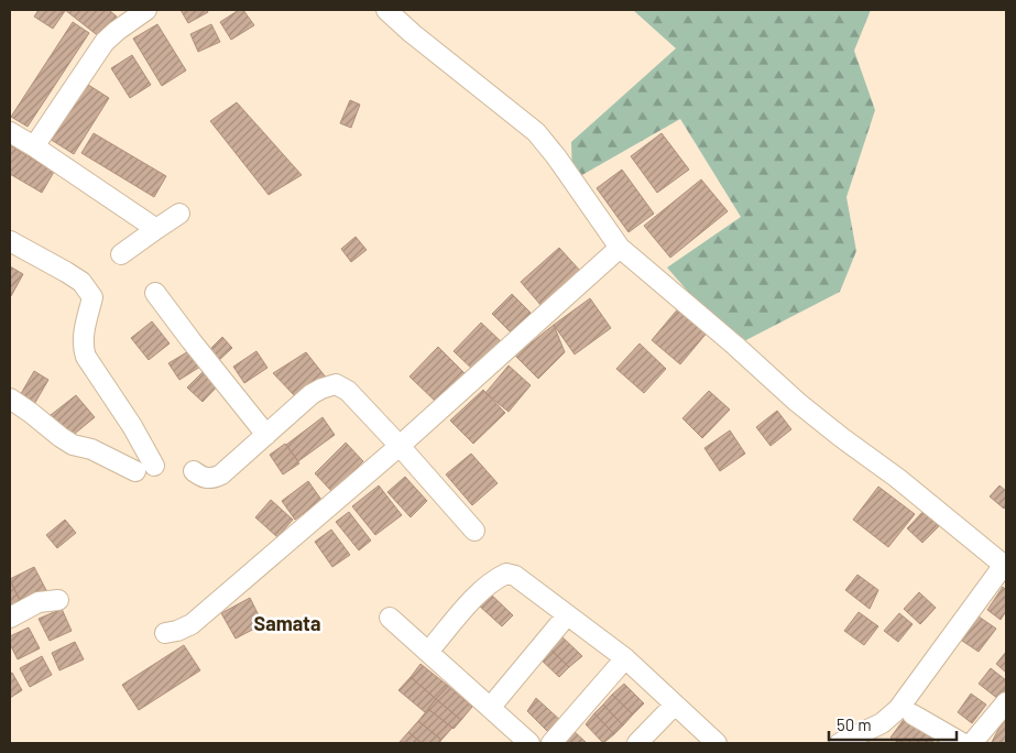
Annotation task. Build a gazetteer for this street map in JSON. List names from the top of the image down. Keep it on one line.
{"districts":["Samata"],"scale_bar":"50 m"}
